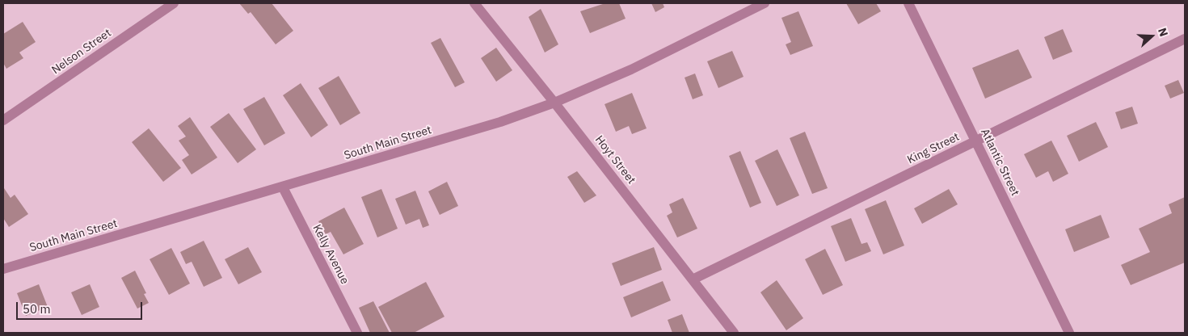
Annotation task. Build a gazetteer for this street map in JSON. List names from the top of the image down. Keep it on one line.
{"streets":{"street":["Nelson Street","South Main Street","King Street","Hoyt Street","Atlantic Street","Kelly Avenue"]},"crossings":[["South Main Street","Hoyt Street"],["South Main Street","Kelly Avenue"],["King Street","Hoyt Street"],["King Street","Atlantic Street"]],"scale_bar":"50 m","north":"right"}
